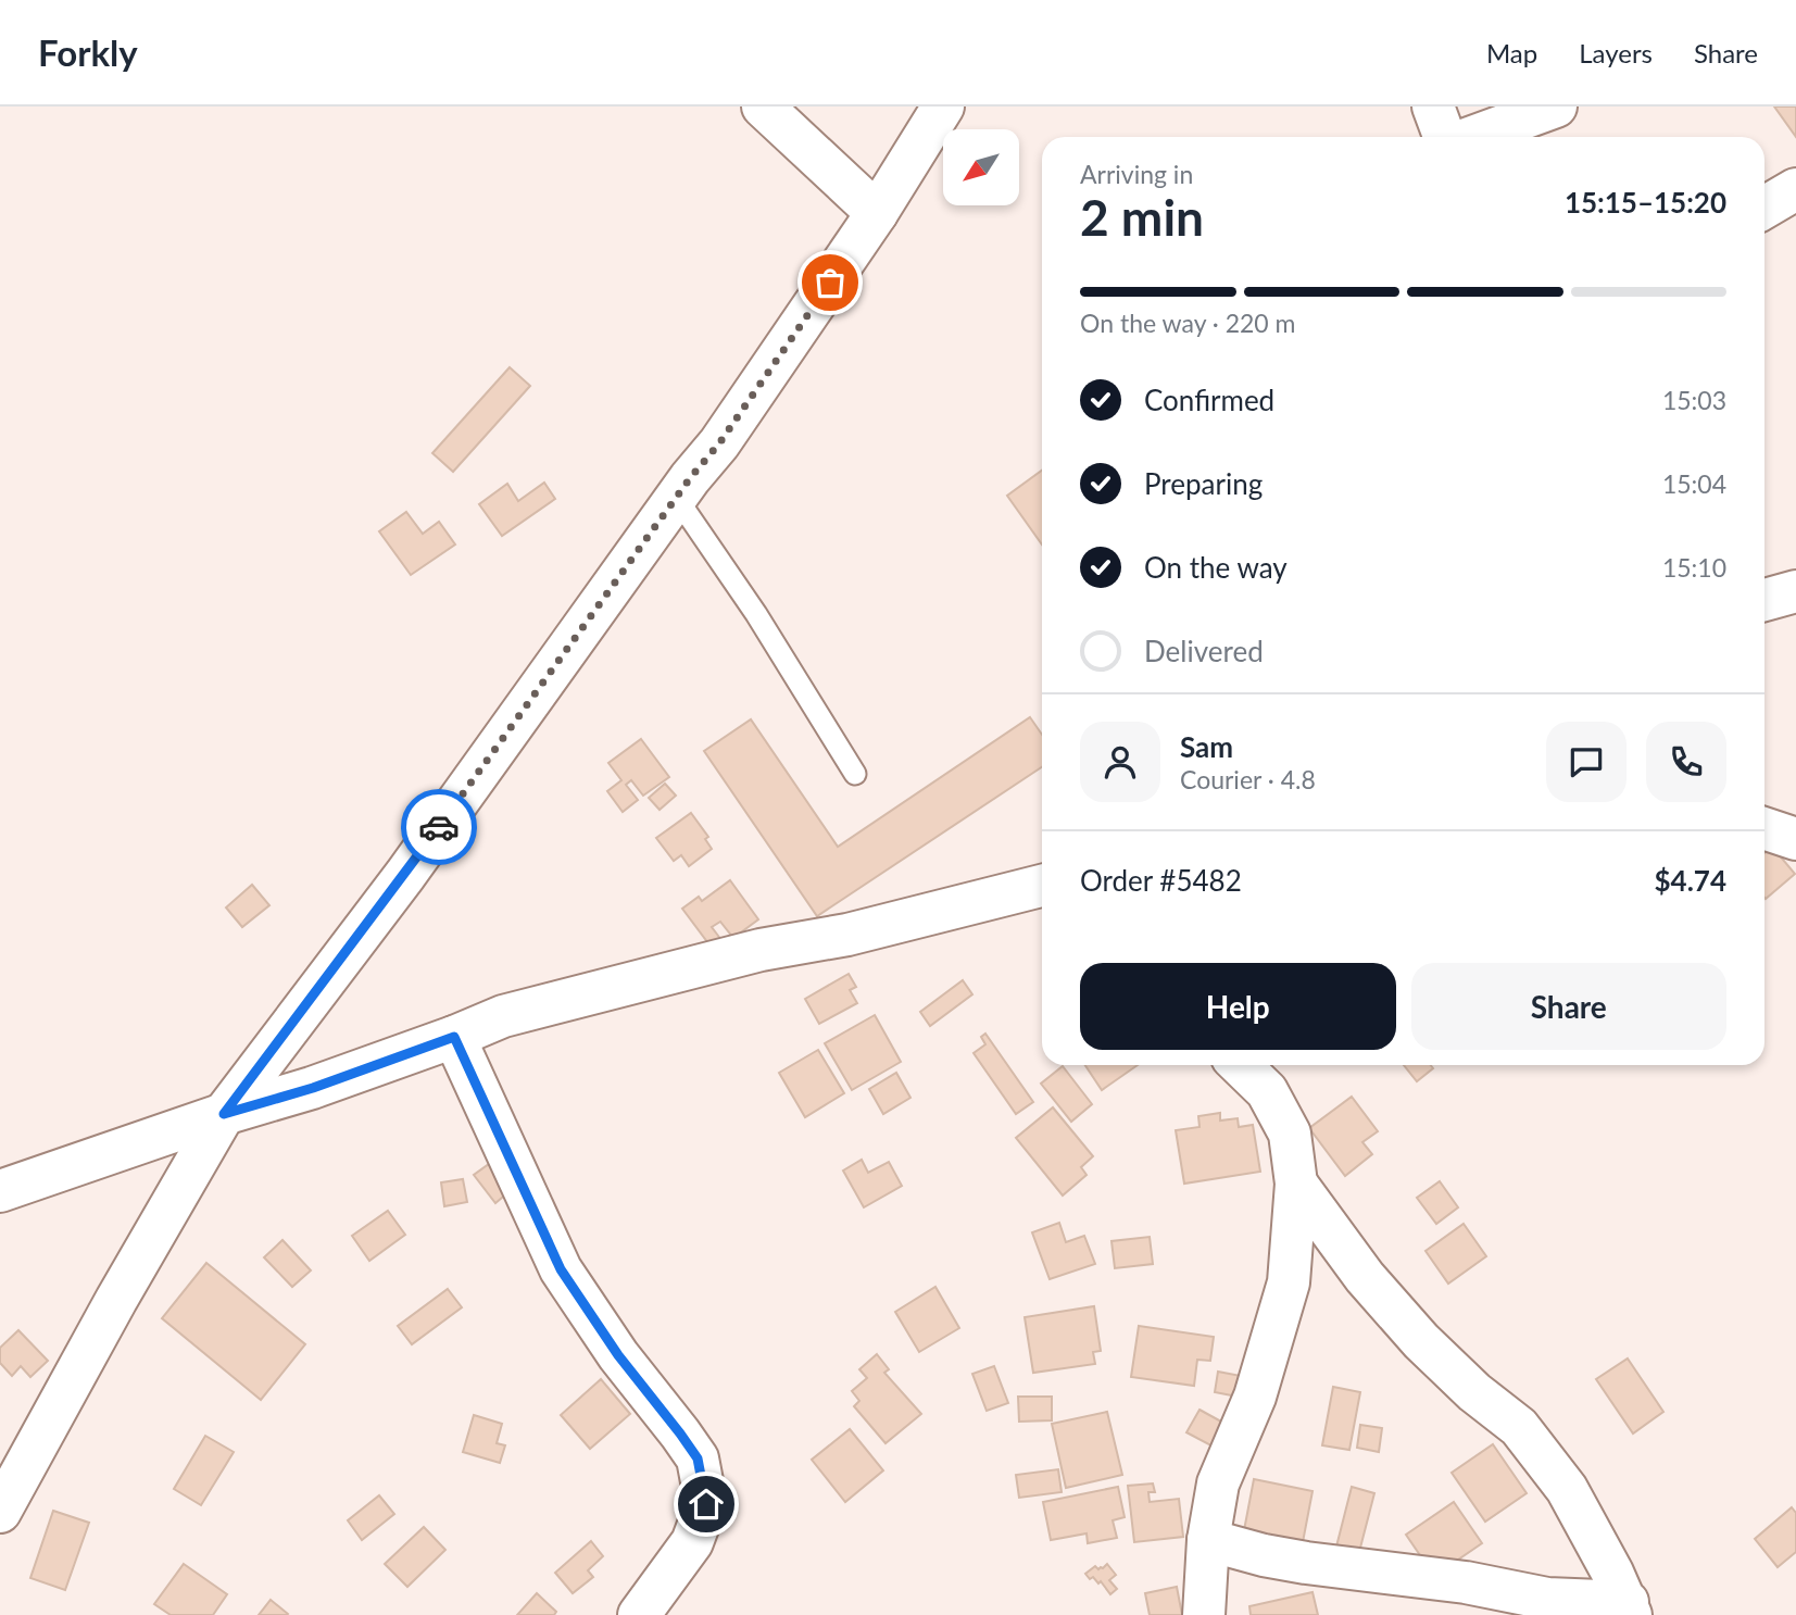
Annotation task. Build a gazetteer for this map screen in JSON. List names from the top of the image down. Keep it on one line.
{"north":"bottom left","page":{"header":"Forkly","nav":["Map","Layers","Share"],"heading":["2 min","Arriving in","15:15–15:20"],"panel":["Sam","Courier · 4.8","Order #5482","$4.74"],"bar":"On the way · 220 m","list":[["Confirmed","15:03"],["Preparing","15:04"],["On the way","15:10"],"Delivered"],"buttons":["Help","Share"]}}
